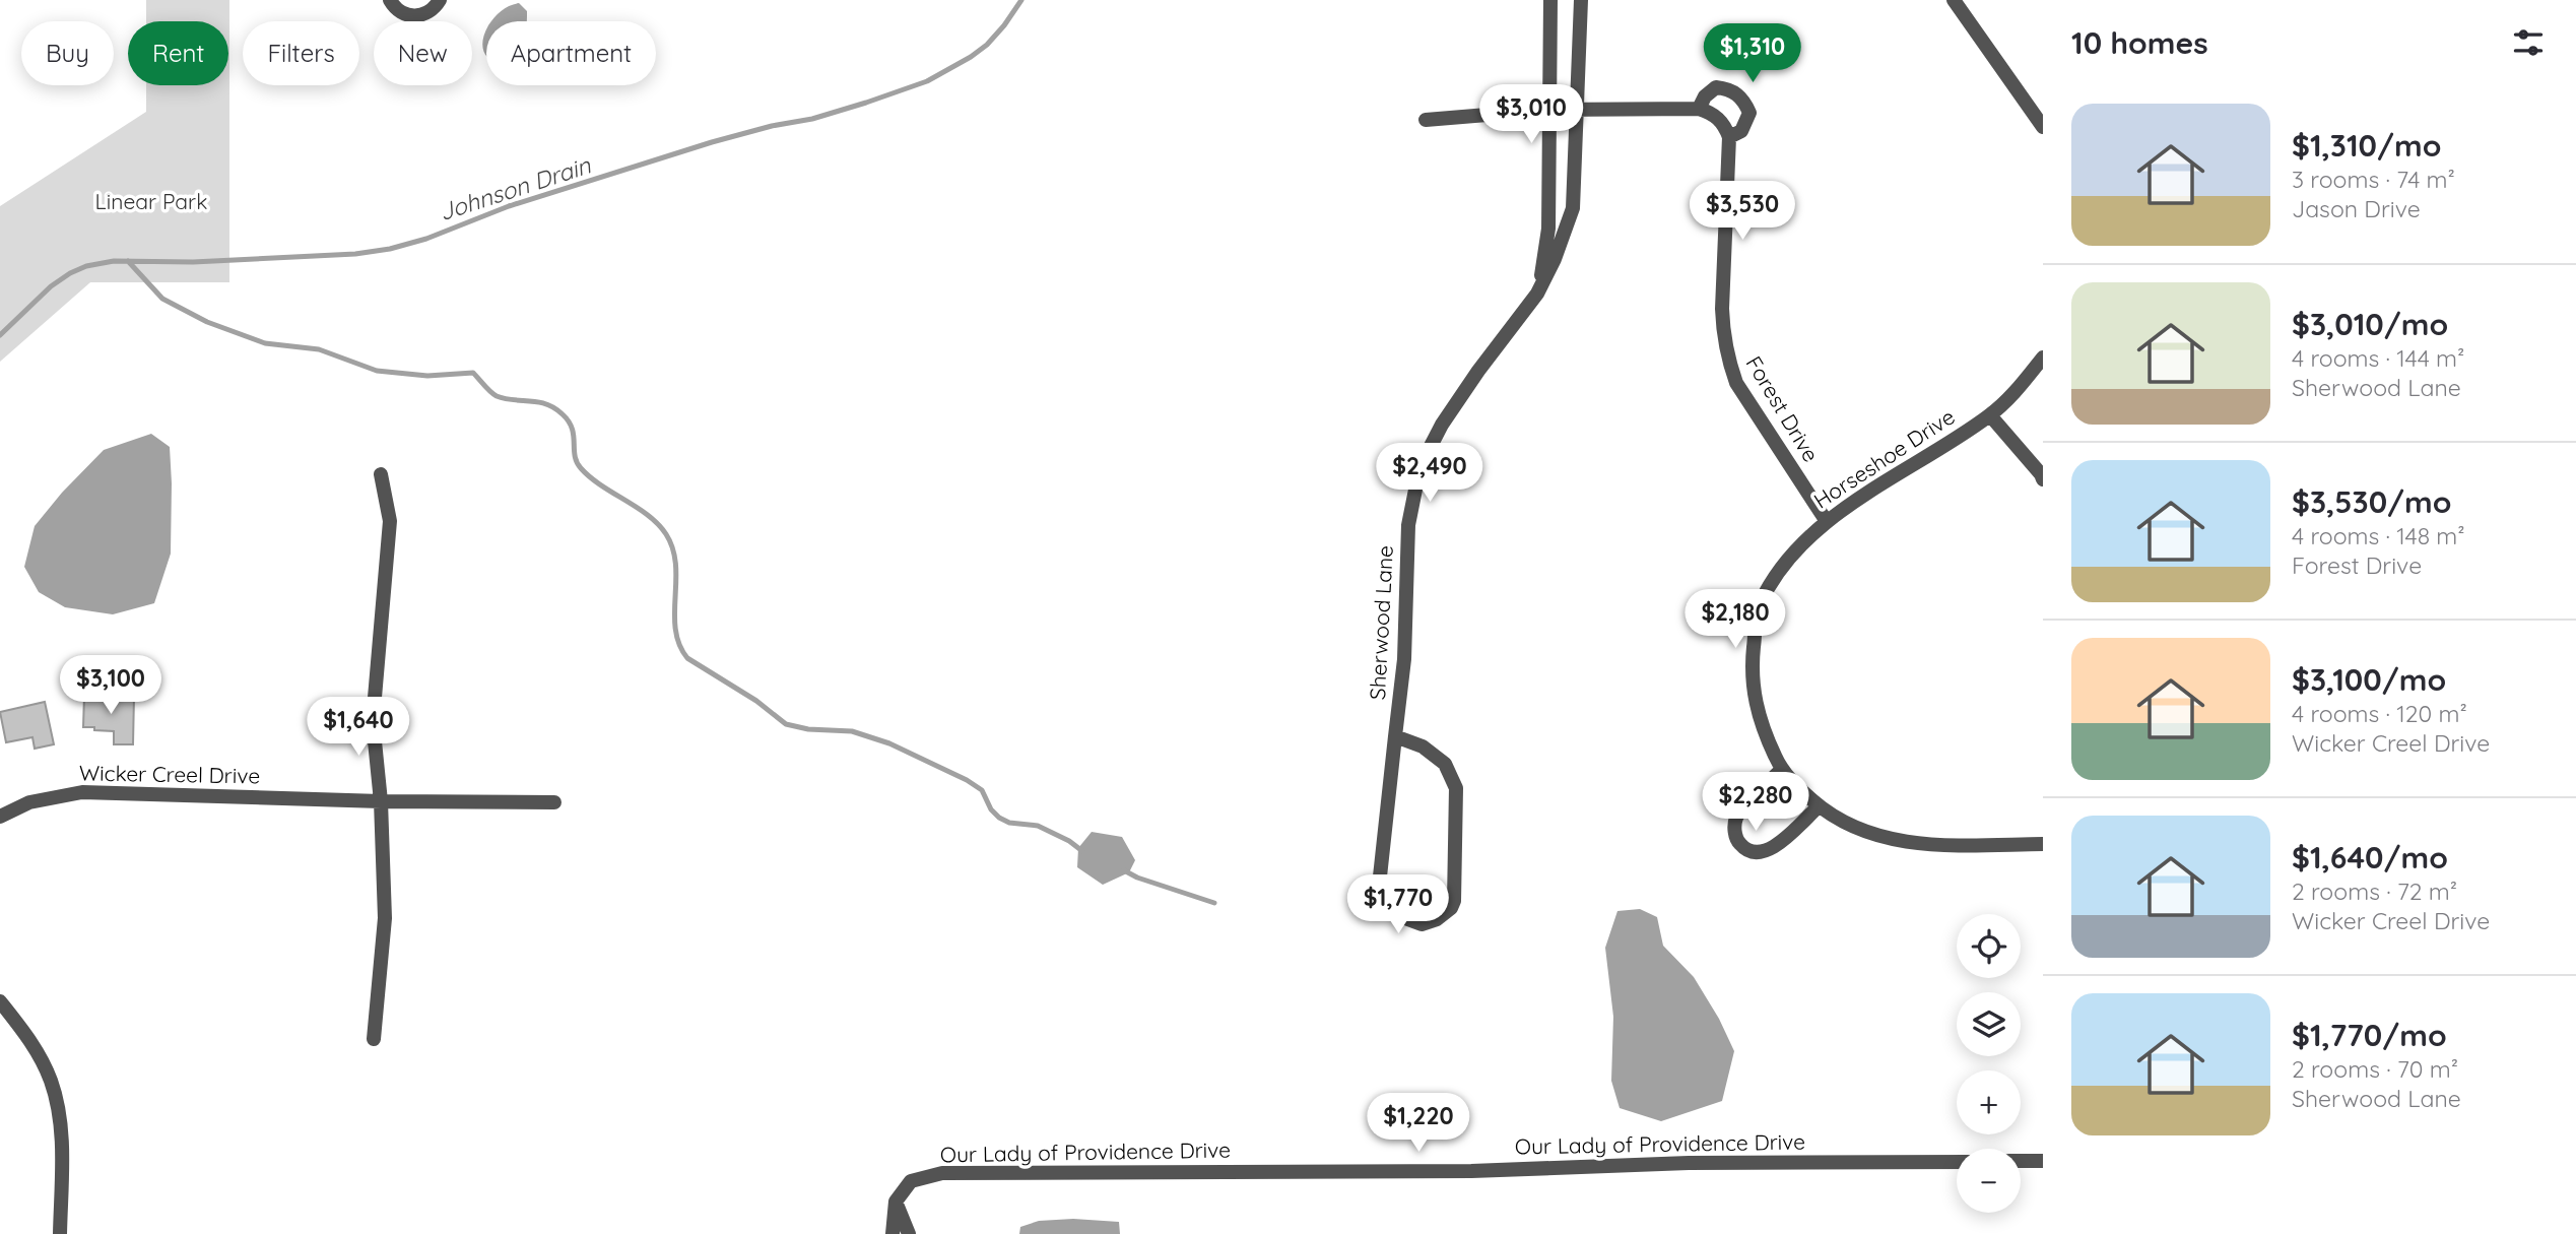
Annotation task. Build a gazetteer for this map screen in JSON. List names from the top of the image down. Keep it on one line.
{"streets":{"street":["Forest Drive","Horseshoe Drive","Sherwood Lane","Wicker Creel Drive","Our Lady of Providence Drive"]},"crossings":[["Forest Drive","Horseshoe Drive"]],"water":["Johnson Drain"],"parks":["Linear Park"],"page":{"heading":"10 homes","chip":["Buy","Rent","Filters","New","Apartment"],"price":["$1,310","$3,010","$3,530","$2,490","$2,180","$3,100","$1,640","$2,280","$1,770","$1,220"],"list":[{"name":"$1,310/mo","note":"3 rooms · 74 m² · Jason Drive"},{"name":"$3,010/mo","note":"4 rooms · 144 m² · Sherwood Lane"},{"name":"$3,530/mo","note":"4 rooms · 148 m² · Forest Drive"},{"name":"$3,100/mo","note":"4 rooms · 120 m² · Wicker Creel Drive"},{"name":"$1,640/mo","note":"2 rooms · 72 m² · Wicker Creel Drive"},{"name":"$1,770/mo","note":"2 rooms · 70 m² · Sherwood Lane"}],"map_buttons":["+","−"]}}
